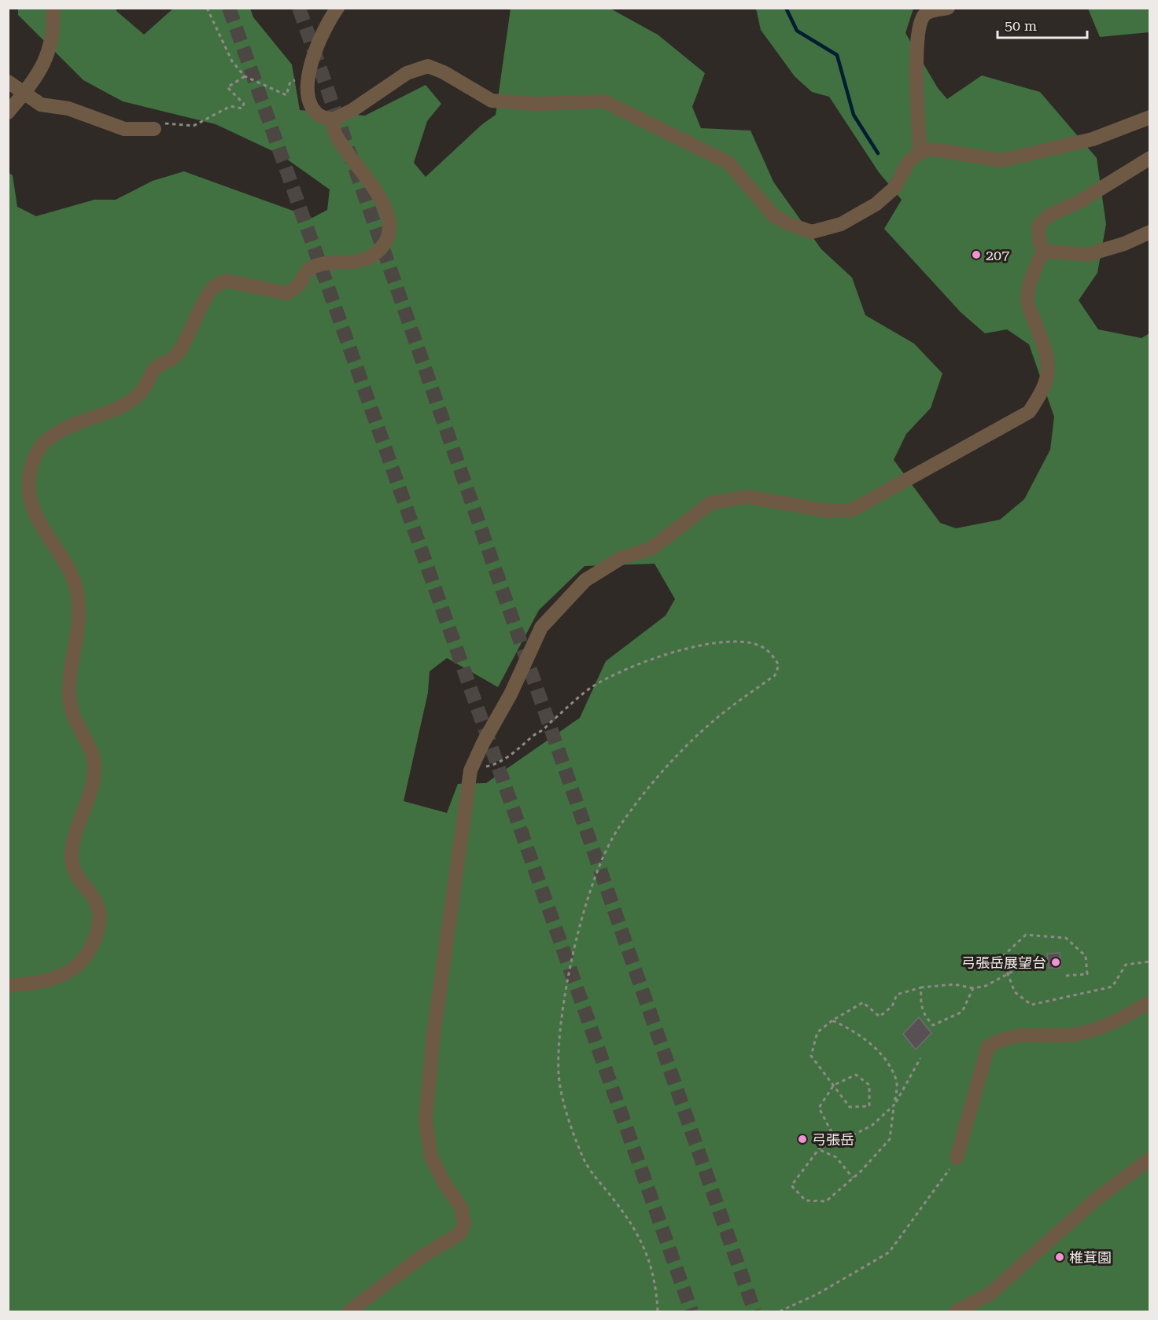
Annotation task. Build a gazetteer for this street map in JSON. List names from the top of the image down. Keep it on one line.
{"places":["207","弓張岳展望台","弓張岳","椎茸園"],"scale_bar":"50 m"}
